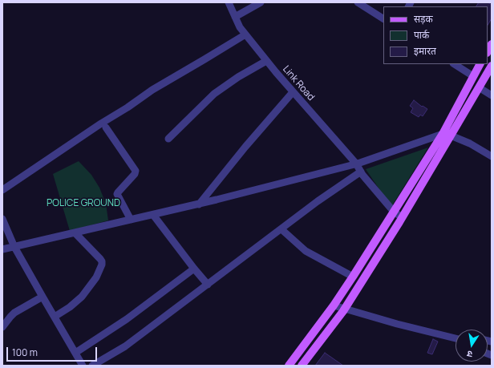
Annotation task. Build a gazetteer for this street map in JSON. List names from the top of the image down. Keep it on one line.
{"streets":{"street":["Link Road"]},"parks":["POLICE GROUND"],"legend":["सड़क","पार्क","इमारत"],"scale_bar":"100 m","north":"bottom"}
